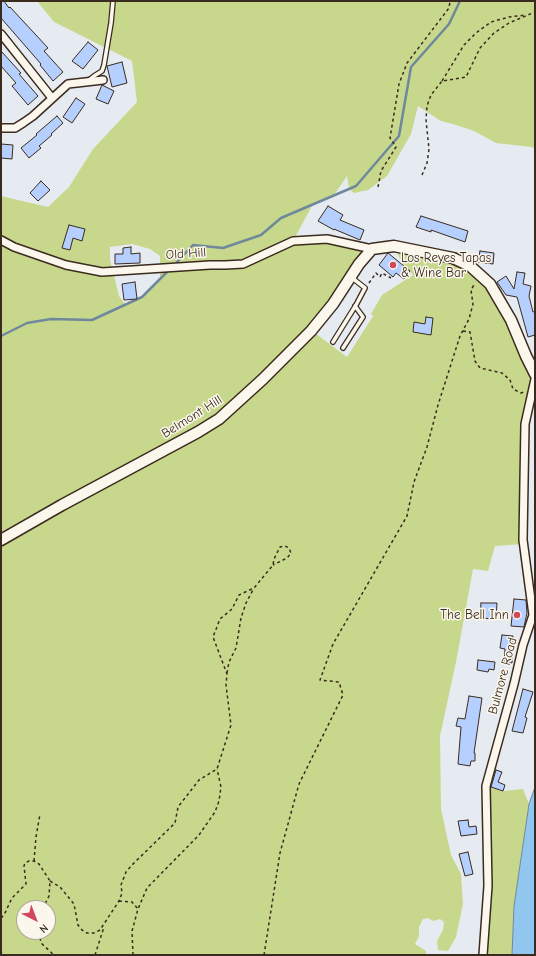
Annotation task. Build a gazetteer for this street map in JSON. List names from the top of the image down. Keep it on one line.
{"streets":{"main road":["Belmont Hill"],"street":["Old Hill","Bulmore Road"]},"crossings":[["Old Hill","Belmont Hill"]],"places":["Los Reyes Tapas & Wine Bar","The Bell Inn"],"north":"bottom right"}
